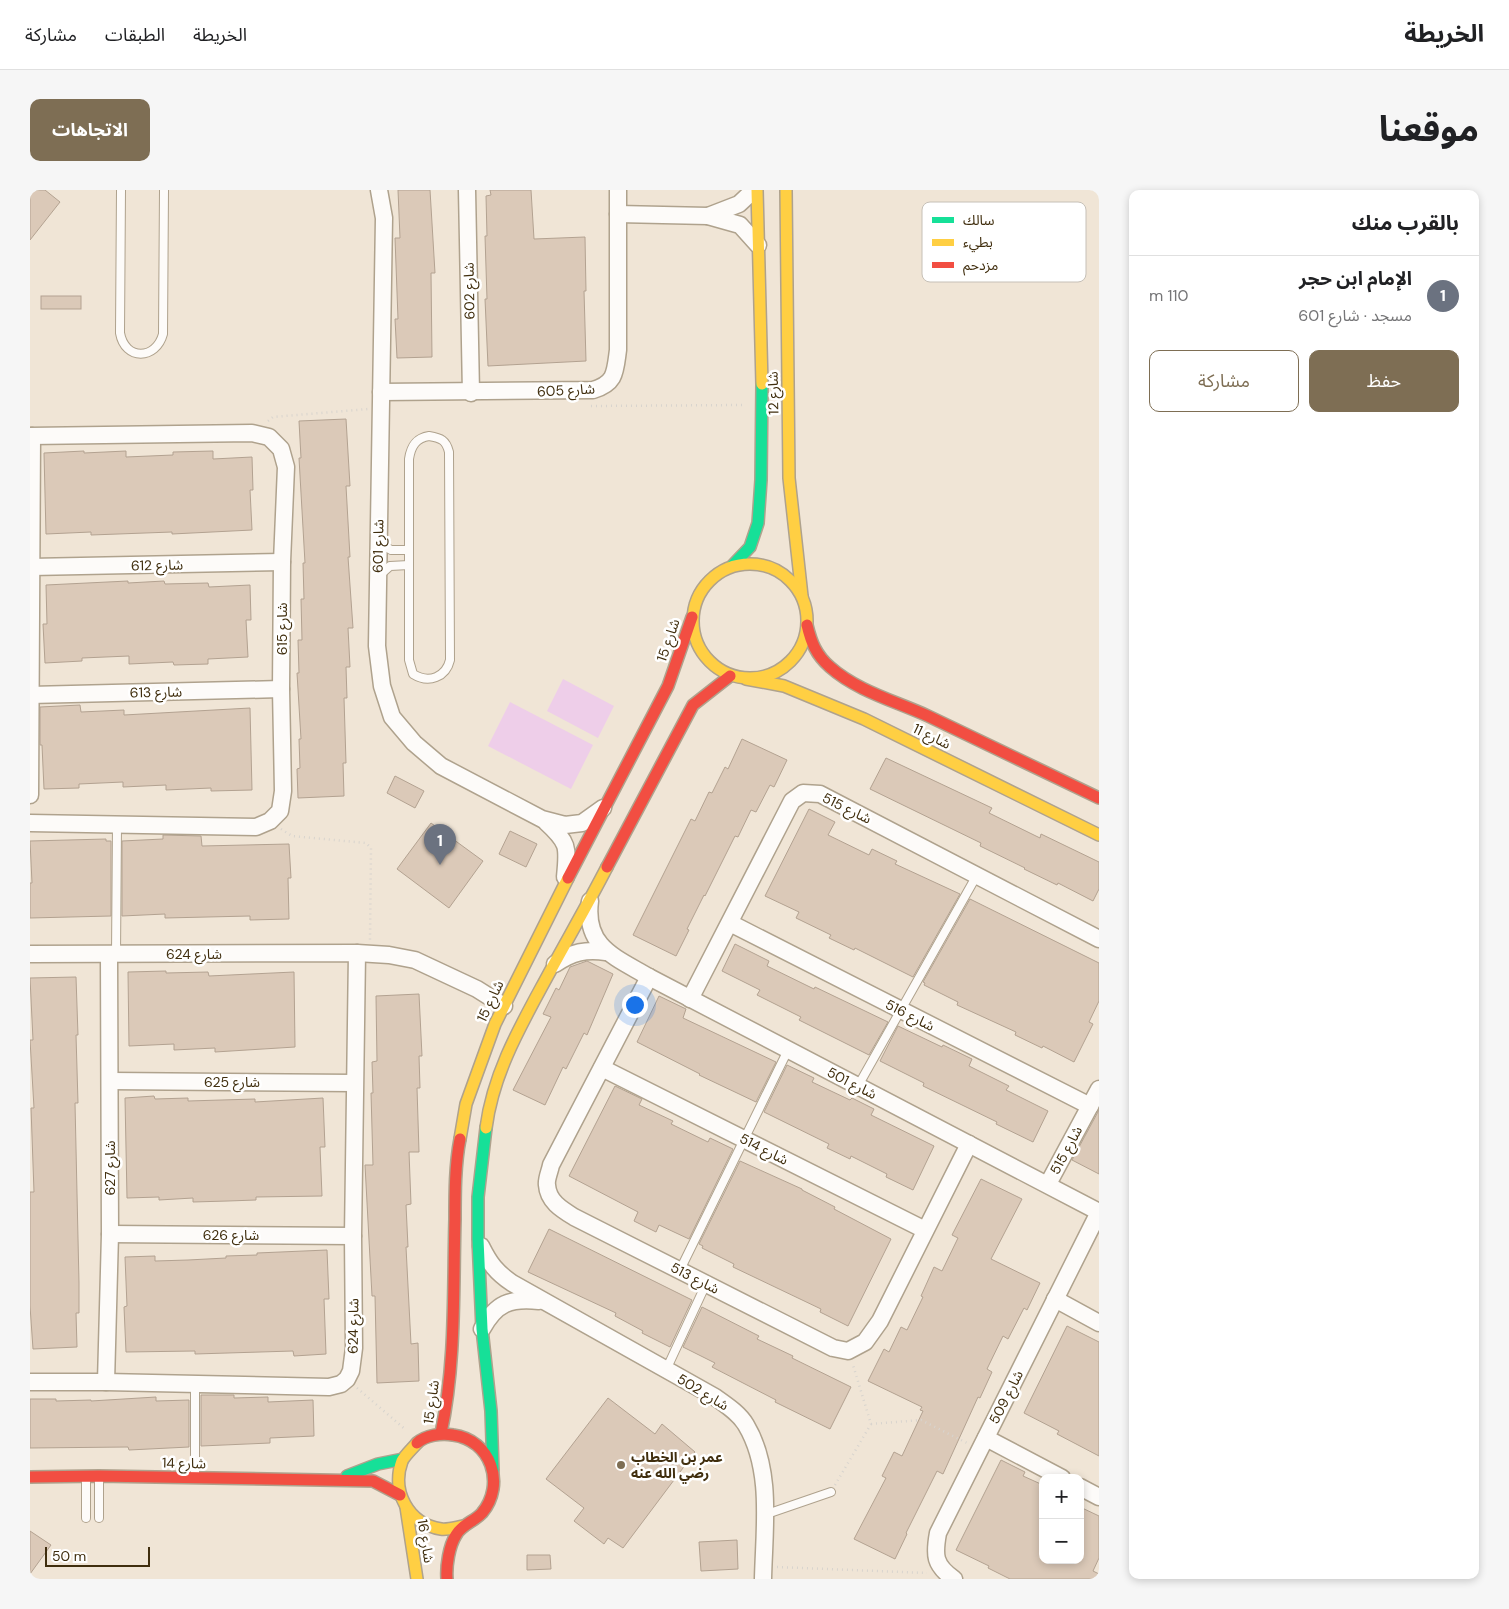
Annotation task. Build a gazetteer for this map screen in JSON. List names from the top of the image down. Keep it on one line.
{"streets":{"street":["شارع 602","شارع 605","شارع 12","شارع 601","شارع 612","شارع 615","شارع 15","شارع 613","شارع 11","شارع 515","شارع 624","شارع 516","شارع 625","شارع 501","شارع 514","شارع 627","شارع 626","شارع 513","شارع 502","شارع 509","شارع 14","شارع 16"]},"crossings":[["شارع 602","شارع 605"],["شارع 605","شارع 601"],["شارع 12","شارع 15"],["شارع 12","شارع 11"],["شارع 601","شارع 15"],["شارع 612","شارع 615"],["شارع 615","شارع 613"],["شارع 15","شارع 11"],["شارع 15","شارع 624"],["شارع 15","شارع 14"],["شارع 15","شارع 16"],["شارع 515","شارع 516"],["شارع 515","شارع 501"],["شارع 624","شارع 625"],["شارع 624","شارع 627"],["شارع 624","شارع 626"],["شارع 625","شارع 627"],["شارع 501","شارع 513"],["شارع 501","شارع 509"],["شارع 514","شارع 513"],["شارع 627","شارع 626"],["شارع 14","شارع 16"]],"places":["عمر بن الخطاب رضي الله عنه"],"legend":["سالك","بطيء","مزدحم"],"scale_bar":"50 m","page":{"header":"الخريطة","nav":["الخريطة","الطبقات","مشاركة"],"title":"موقعنا","buttons":["الاتجاهات",["حفظ","مشاركة"]],"heading":"بالقرب منك","list":[{"mark":"1","name":"الإمام ابن حجر","note":"مسجد · شارع 601","value":"110 m"}],"pins":"1","map_buttons":["+","−"],"scale":"50 m"}}
